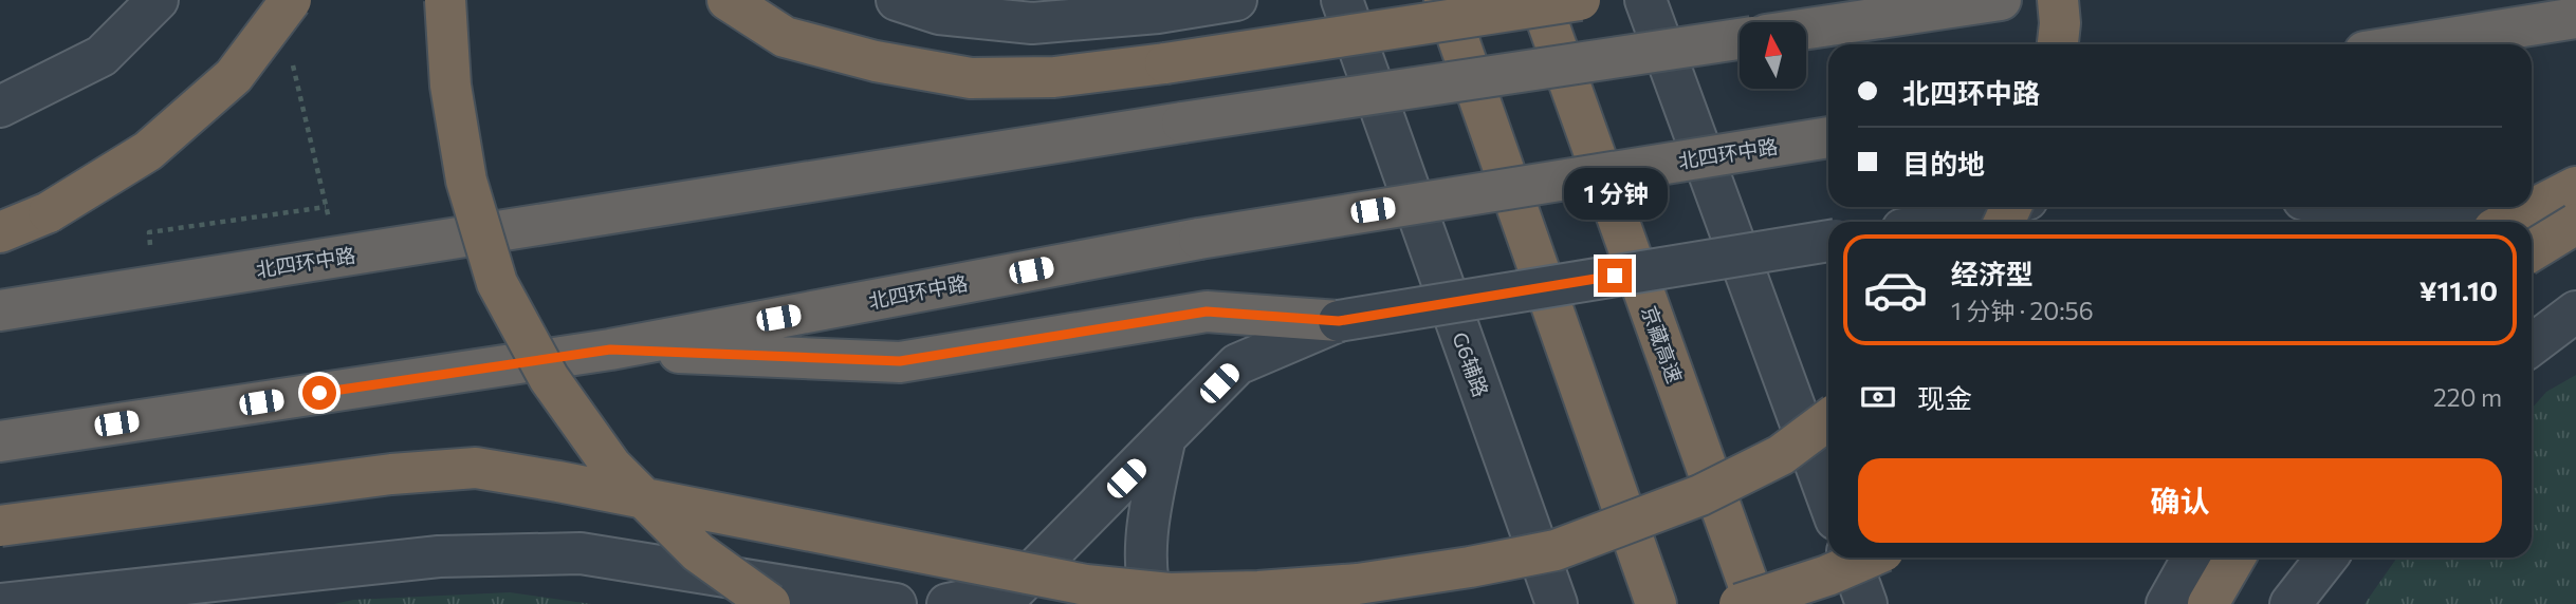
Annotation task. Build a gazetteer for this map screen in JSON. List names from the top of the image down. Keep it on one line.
{"streets":{"highway":["北四环中路","京藏高速"],"street":["G6辅路"]},"north":"top","page":{"banner":["北四环中路","目的地"],"bubble":"1 分钟","list":[{"name":"经济型","note":"1 分钟 · 20:56","value":"¥11.10"}],"pay":["现金","220 m"],"buttons":"确认"}}
